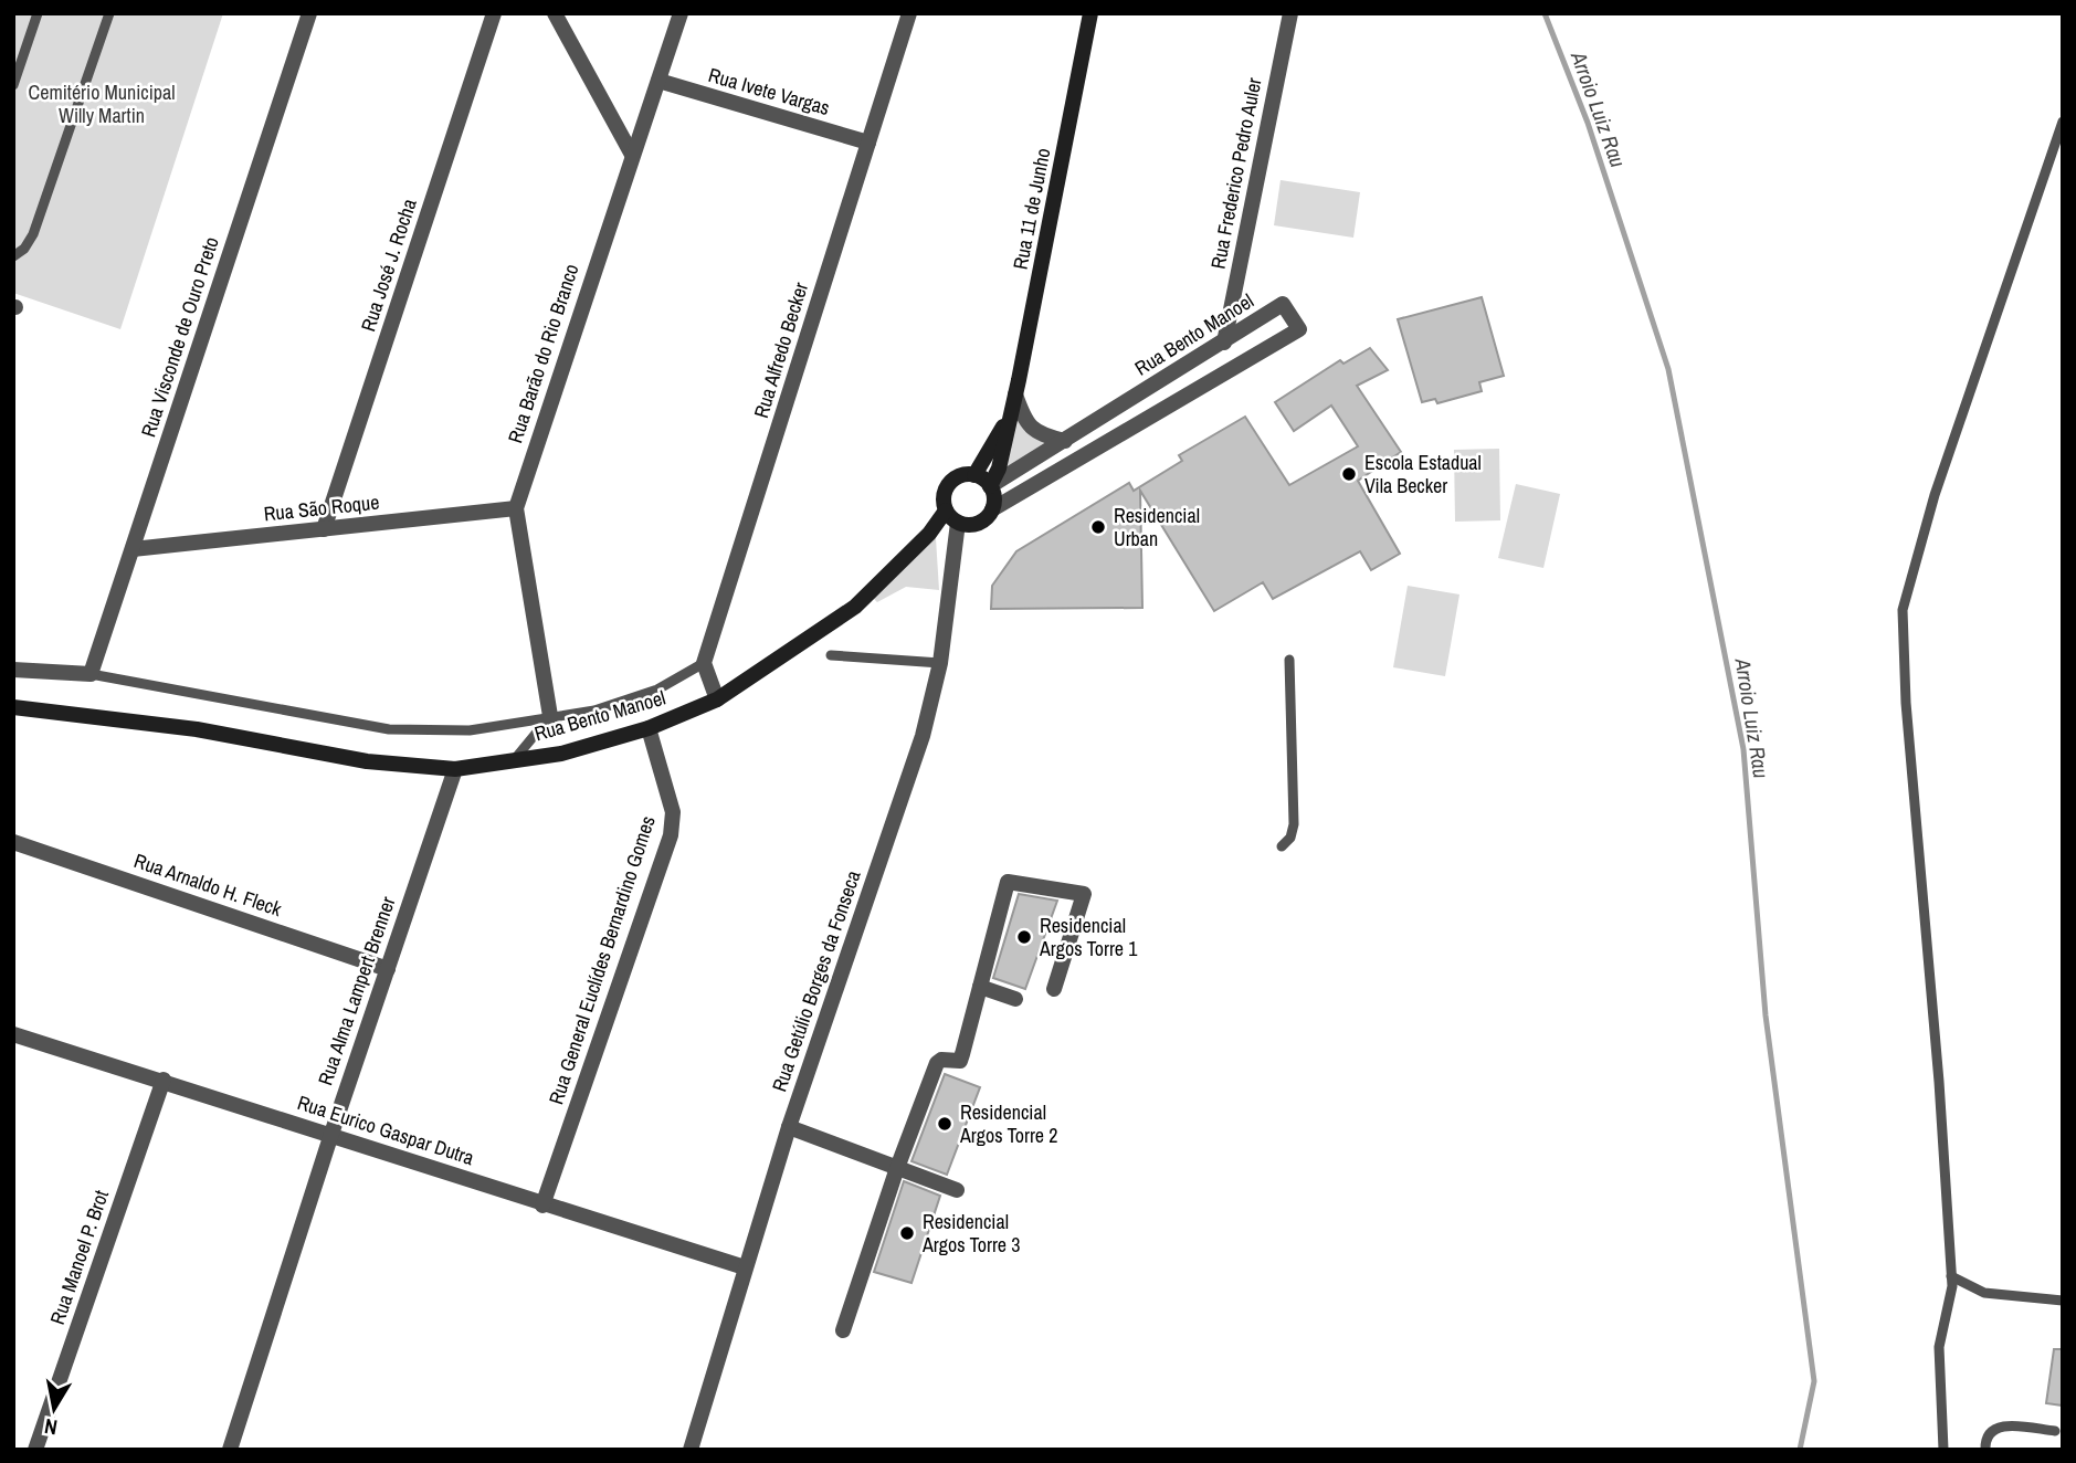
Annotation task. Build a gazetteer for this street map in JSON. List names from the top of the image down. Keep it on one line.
{"streets":{"main road":["Rua 11 de Junho","Rua Bento Manoel"],"street":["Rua Ivete Vargas","Rua Frederico Pedro Auler","Rua José J. Rocha","Rua Visconde de Ouro Preto","Rua Alfredo Becker","Rua Barão do Rio Branco","Rua São Roque","Rua Arnaldo H. Fleck","Rua General Euclídes Bernardino Gomes","Rua Getúlio Borges da Fonseca","Rua Alma Lampert Brenner","Rua Eurico Gaspar Dutra","Rua Manoel P. Brot"]},"crossings":[["Rua Ivete Vargas","Rua Alfredo Becker"],["Rua Ivete Vargas","Rua Barão do Rio Branco"],["Rua Frederico Pedro Auler","Rua Bento Manoel"],["Rua 11 de Junho","Rua Bento Manoel"],["Rua 11 de Junho","Rua Getúlio Borges da Fonseca"],["Rua José J. Rocha","Rua São Roque"],["Rua Bento Manoel","Rua General Euclídes Bernardino Gomes"],["Rua Bento Manoel","Rua Getúlio Borges da Fonseca"],["Rua Bento Manoel","Rua Alma Lampert Brenner"],["Rua Visconde de Ouro Preto","Rua São Roque"],["Rua Barão do Rio Branco","Rua São Roque"],["Rua Arnaldo H. Fleck","Rua Alma Lampert Brenner"],["Rua General Euclídes Bernardino Gomes","Rua Eurico Gaspar Dutra"],["Rua Getúlio Borges da Fonseca","Rua Eurico Gaspar Dutra"],["Rua Alma Lampert Brenner","Rua Eurico Gaspar Dutra"],["Rua Eurico Gaspar Dutra","Rua Manoel P. Brot"]],"water":["Arroio Luiz Rau"],"parks":["Cemitério Municipal Willy Martin"],"places":["Escola Estadual Vila Becker","Residencial Urban","Residencial Argos Torre 1","Residencial Argos Torre 2","Residencial Argos Torre 3"],"north":"bottom"}
